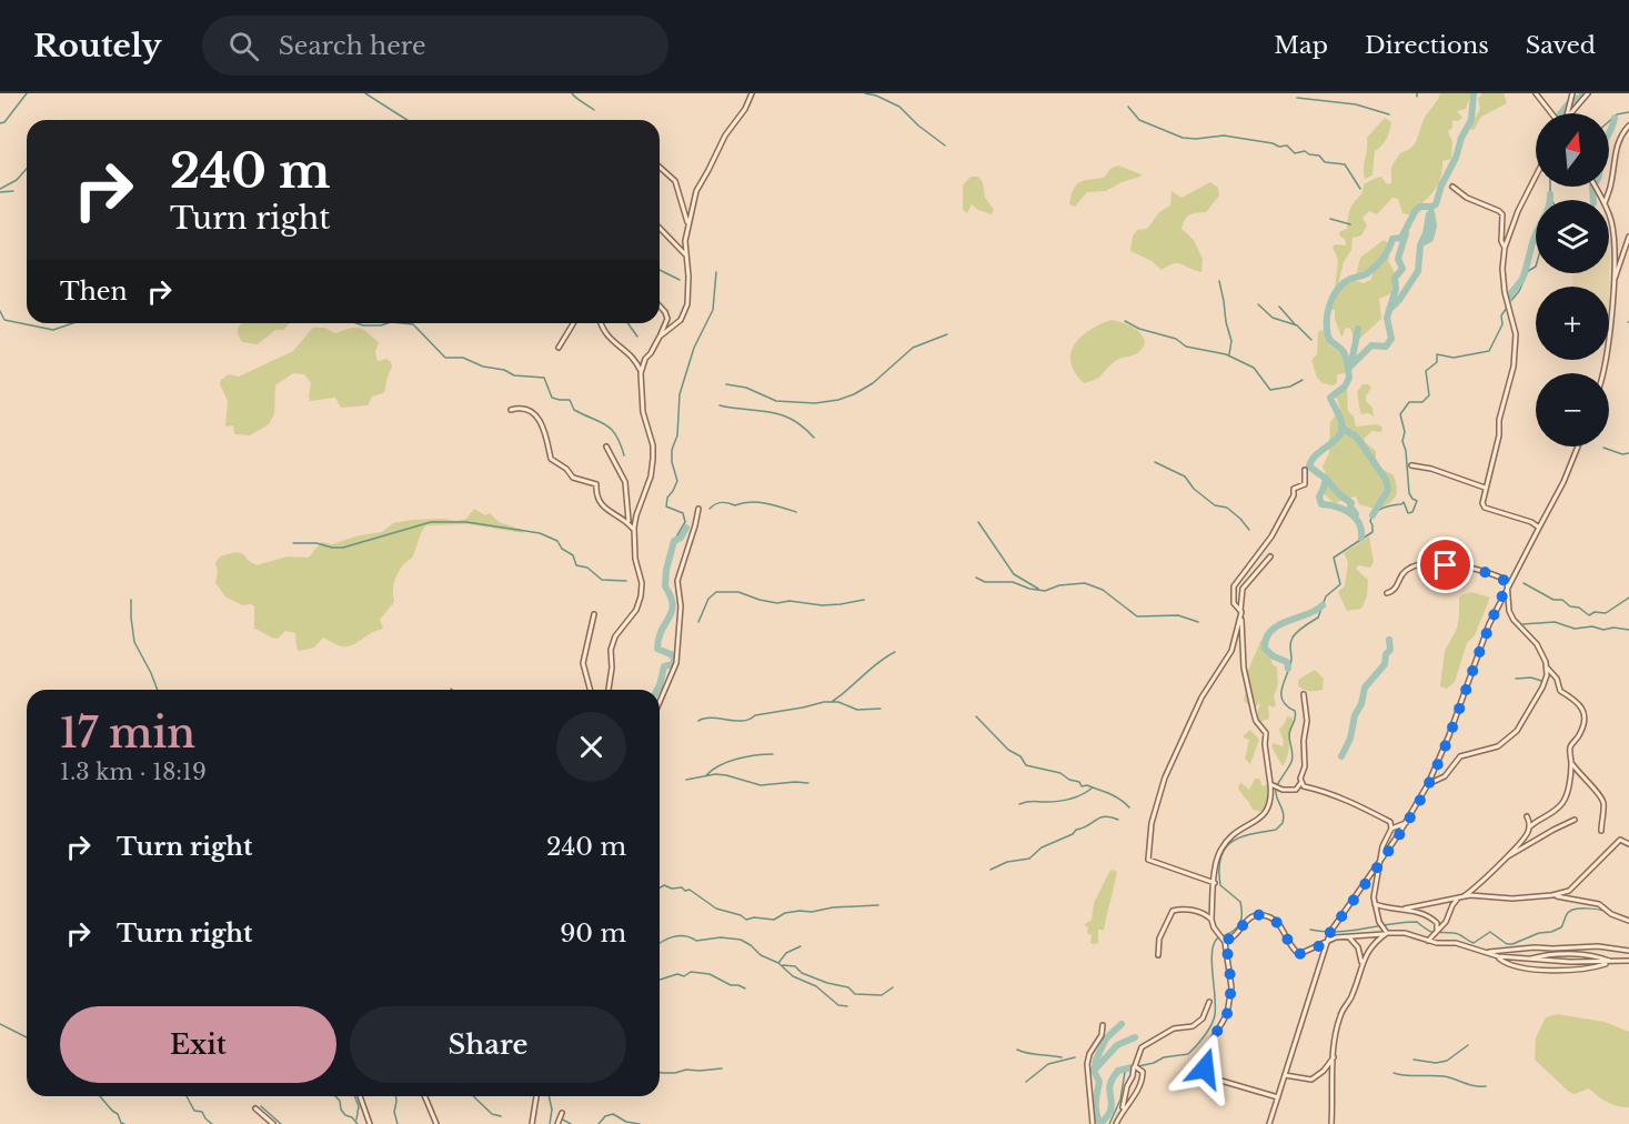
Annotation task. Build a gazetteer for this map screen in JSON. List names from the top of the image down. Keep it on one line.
{"north":"top","page":{"header":"Routely","search":"Search here","nav":["Map","Directions","Saved"],"map_buttons":["+","−"],"turn":["240 m","Turn right"],"then":"Then","heading":["17 min","1.3 km · 18:19"],"list":[{"name":"Turn right","value":"240 m"},{"name":"Turn right","value":"90 m"}],"buttons":["Exit","Share"]}}
